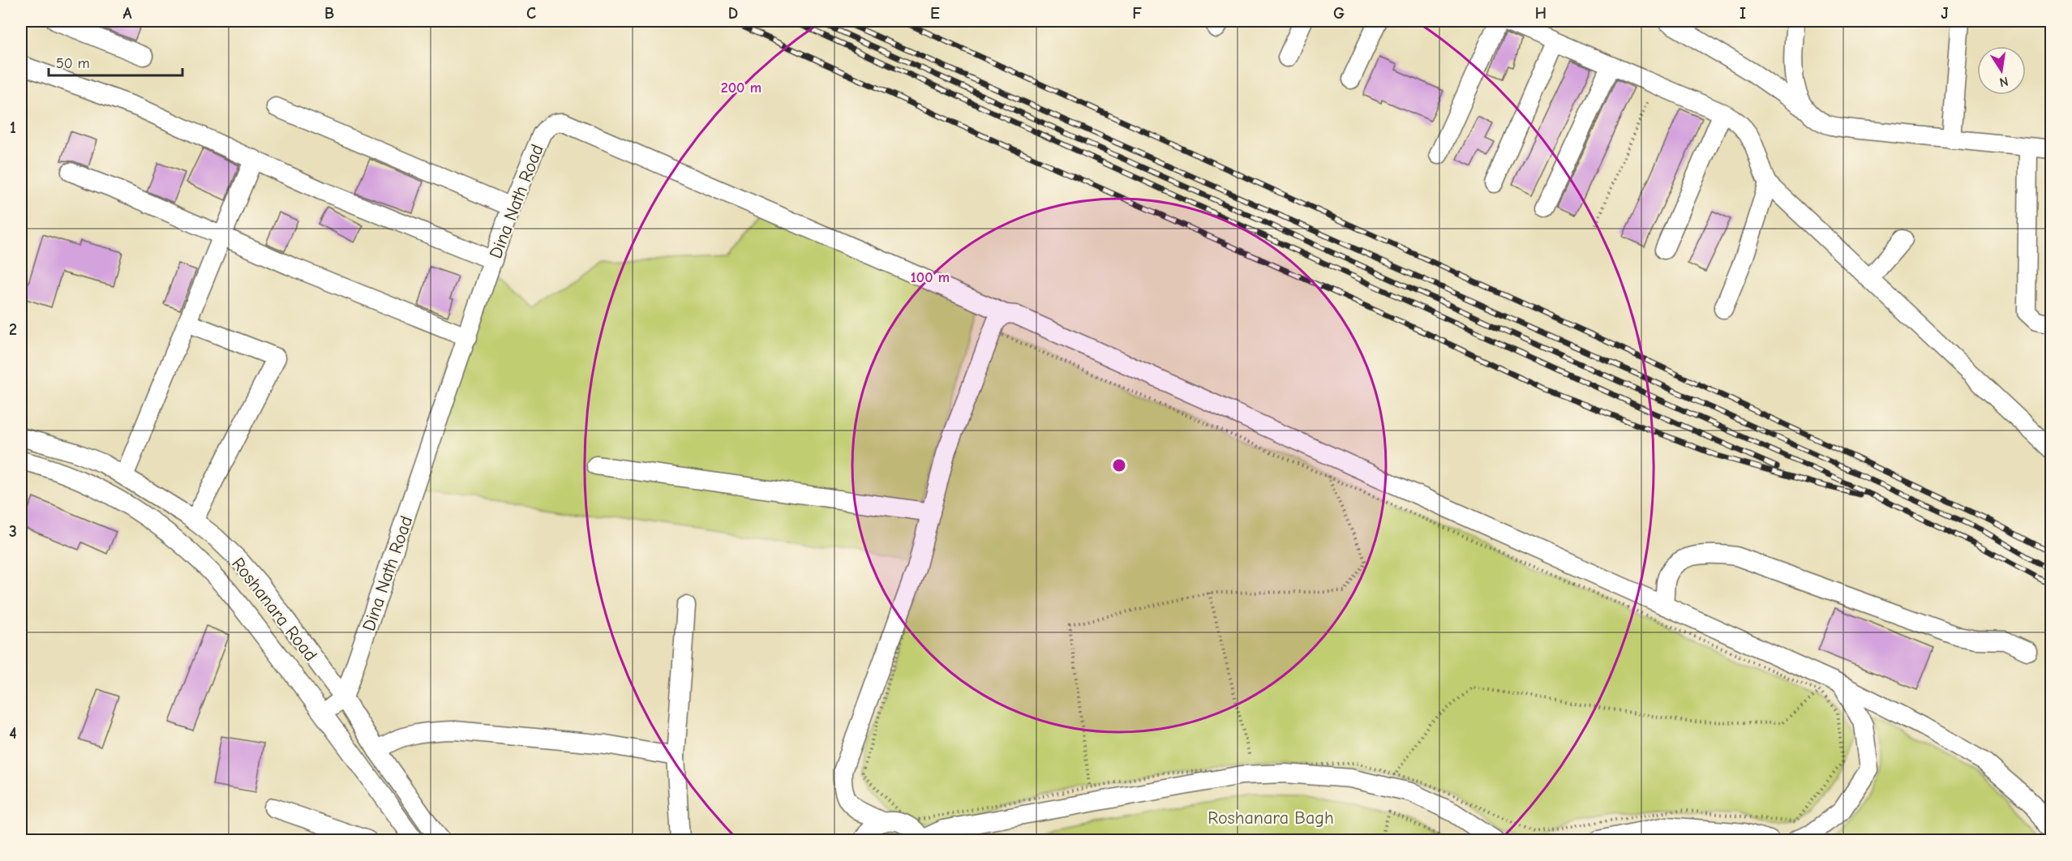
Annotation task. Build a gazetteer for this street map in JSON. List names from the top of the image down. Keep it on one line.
{"streets":{"street":["Dina Nath Road","Roshanara Road"]},"crossings":[["Dina Nath Road","Roshanara Road"]],"parks":["Roshanara Bagh"],"scale_bar":"50 m","north":"bottom","grid":{"columns":["A","B","C","D","E","F","G","H","I","J"],"rows":["1","2","3","4"]},"rings":["200 m","100 m"]}
